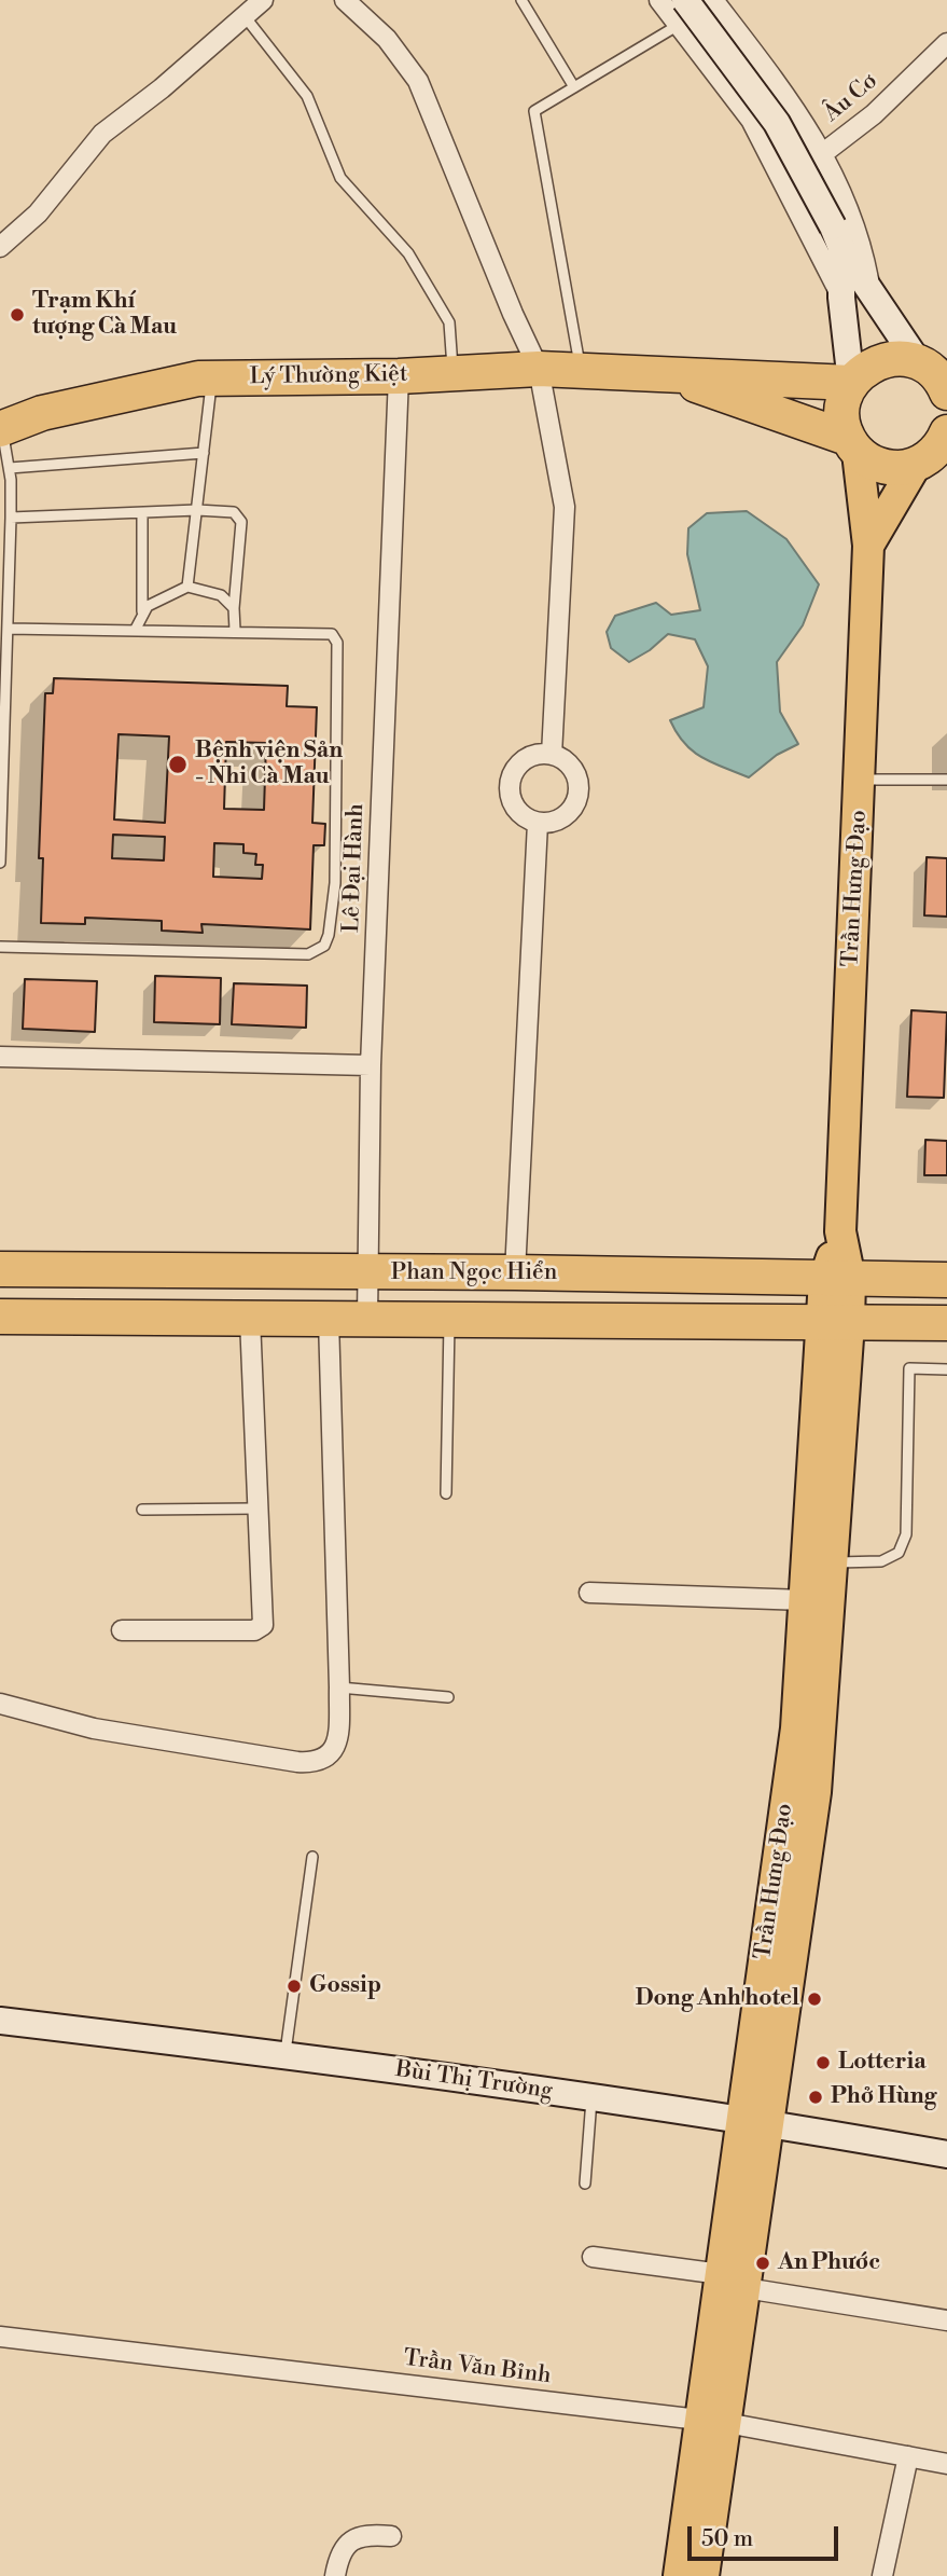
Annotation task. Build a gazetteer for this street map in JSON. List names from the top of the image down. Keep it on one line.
{"streets":{"highway":["Lý Thường Kiệt","Phan Ngọc Hiển"],"main road":["Trần Hưng Đạo"],"street":["Âu Cơ","Lê Đại Hành","Bùi Thị Trường","Trần Văn Bỉnh"]},"crossings":[["Lý Thường Kiệt","Lê Đại Hành"],["Lý Thường Kiệt","Trần Hưng Đạo"],["Lê Đại Hành","Phan Ngọc Hiển"],["Trần Hưng Đạo","Phan Ngọc Hiển"],["Trần Hưng Đạo","Bùi Thị Trường"],["Trần Hưng Đạo","Trần Văn Bỉnh"]],"places":["Trạm Khí tượng Cà Mau","Bệnh viện Sản - Nhi Cà Mau","Gossip","Dong Anh hotel","Lotteria","Phở Hùng","An Phước"],"scale_bar":"50 m"}
